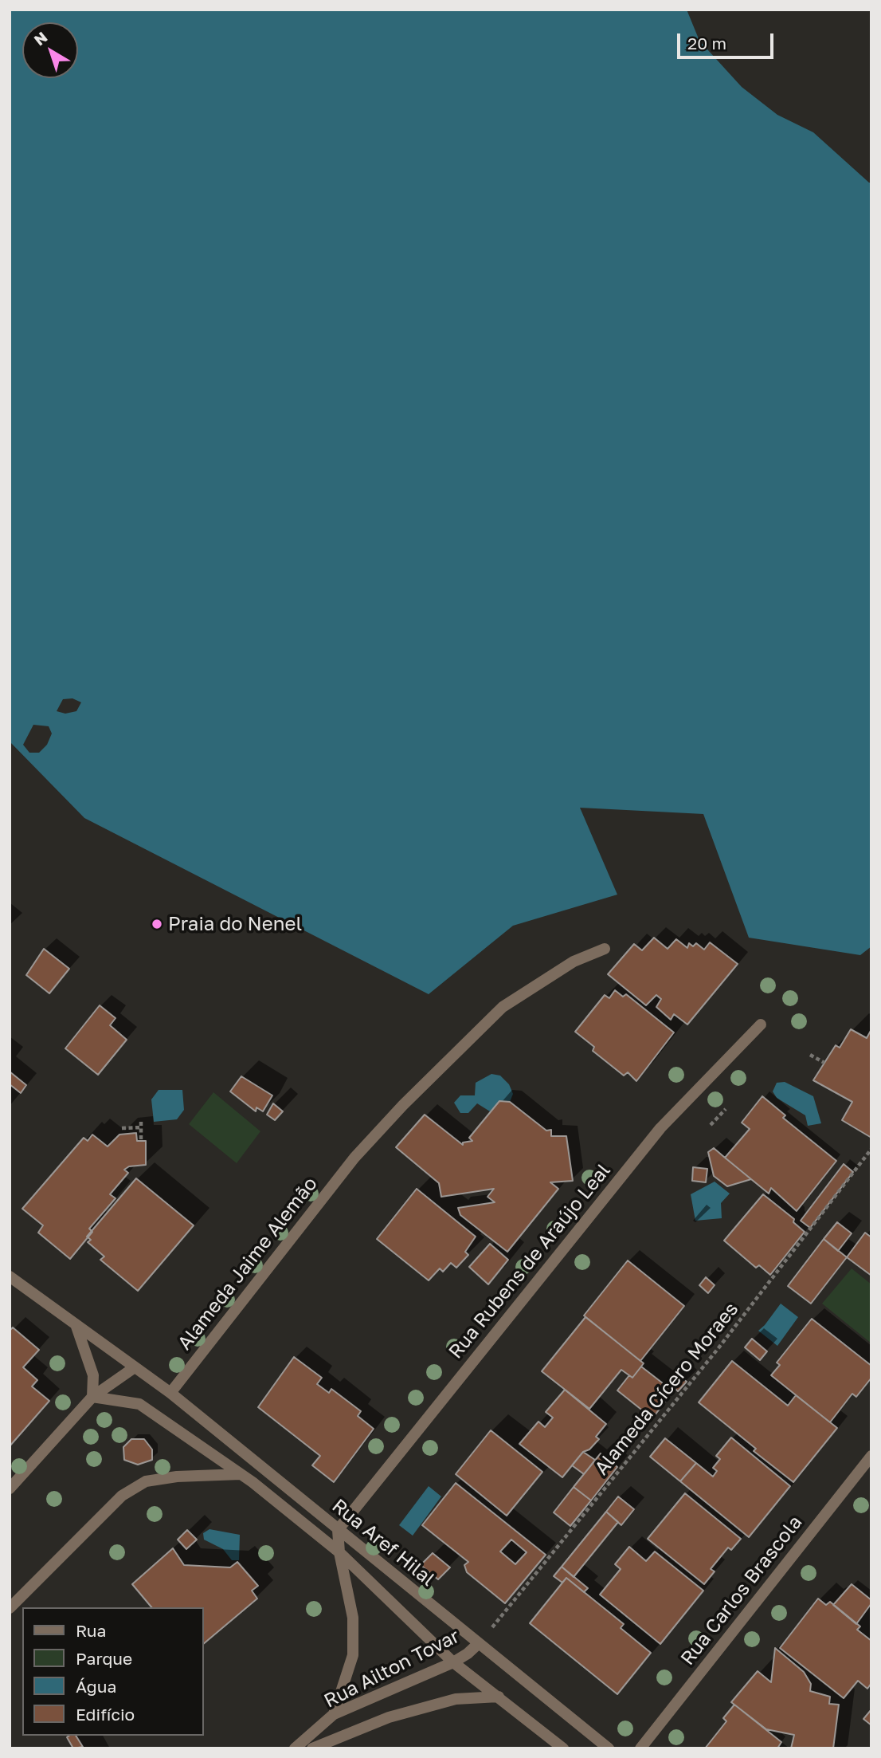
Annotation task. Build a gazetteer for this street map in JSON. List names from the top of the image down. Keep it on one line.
{"streets":{"street":["Rua Rubens de Araújo Leal","Alameda Jaime Alemão","Rua Aref Hilal","Rua Carlos Brascola","Rua Ailton Tovar"],"path":["Alameda Cícero Moraes"]},"crossings":[["Rua Rubens de Araújo Leal","Rua Aref Hilal"],["Alameda Jaime Alemão","Rua Aref Hilal"],["Alameda Cícero Moraes","Rua Aref Hilal"],["Alameda Cícero Moraes","Rua Ailton Tovar"],["Rua Aref Hilal","Rua Ailton Tovar"]],"places":["Praia do Nenel"],"legend":["Rua","Parque","Água","Edifício"],"scale_bar":"20 m","north":"top left"}
